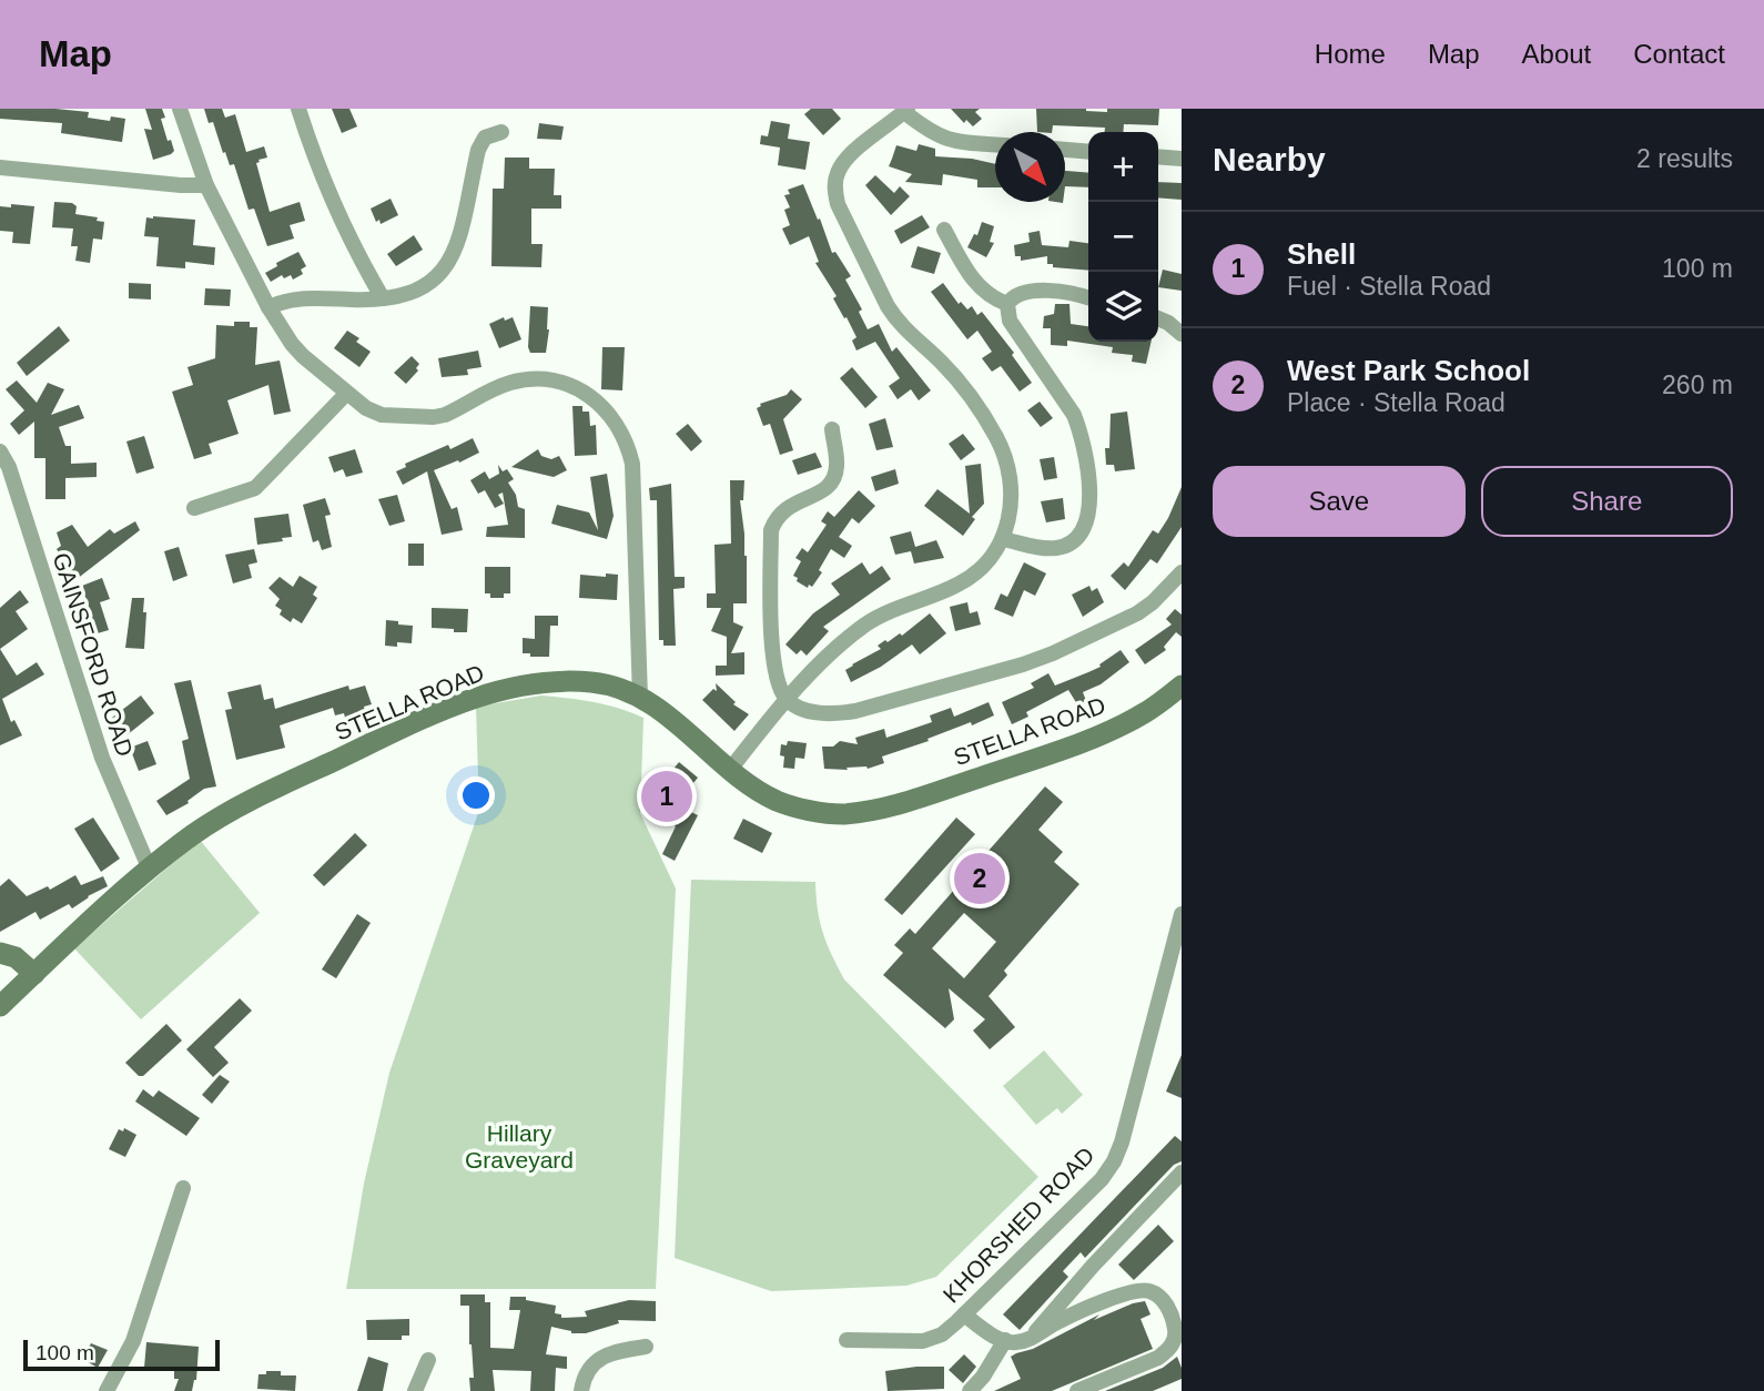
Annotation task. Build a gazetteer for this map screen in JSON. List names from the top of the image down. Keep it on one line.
{"streets":{"main road":["STELLA ROAD"],"street":["GAINSFORD ROAD","KHORSHED ROAD"]},"crossings":[["GAINSFORD ROAD","STELLA ROAD"]],"parks":["Hillary Graveyard"],"scale_bar":"100 m","north":"bottom right","page":{"header":"Map","nav":["Home","Map","About","Contact"],"heading":["Nearby","2 results"],"map_buttons":["+","−"],"list":[{"mark":"1","name":"Shell","note":"Fuel · Stella Road","value":"100 m"},{"mark":"2","name":"West Park School","note":"Place · Stella Road","value":"260 m"}],"buttons":["Save","Share"],"pins":["1","2"],"scale":"100 m"}}
